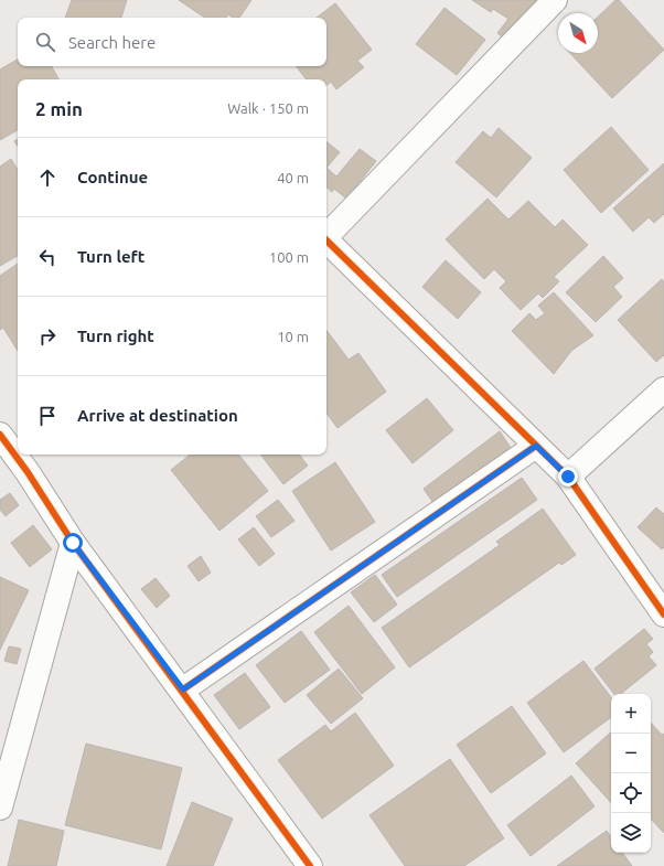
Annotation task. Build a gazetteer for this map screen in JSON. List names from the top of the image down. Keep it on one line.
{"north":"bottom right","page":{"search":"Search here","heading":["2 min","Walk · 150 m"],"list":[["Continue","40 m"],["Turn left","100 m"],["Turn right","10 m"],"Arrive at destination"],"map_buttons":["+","−"]}}
